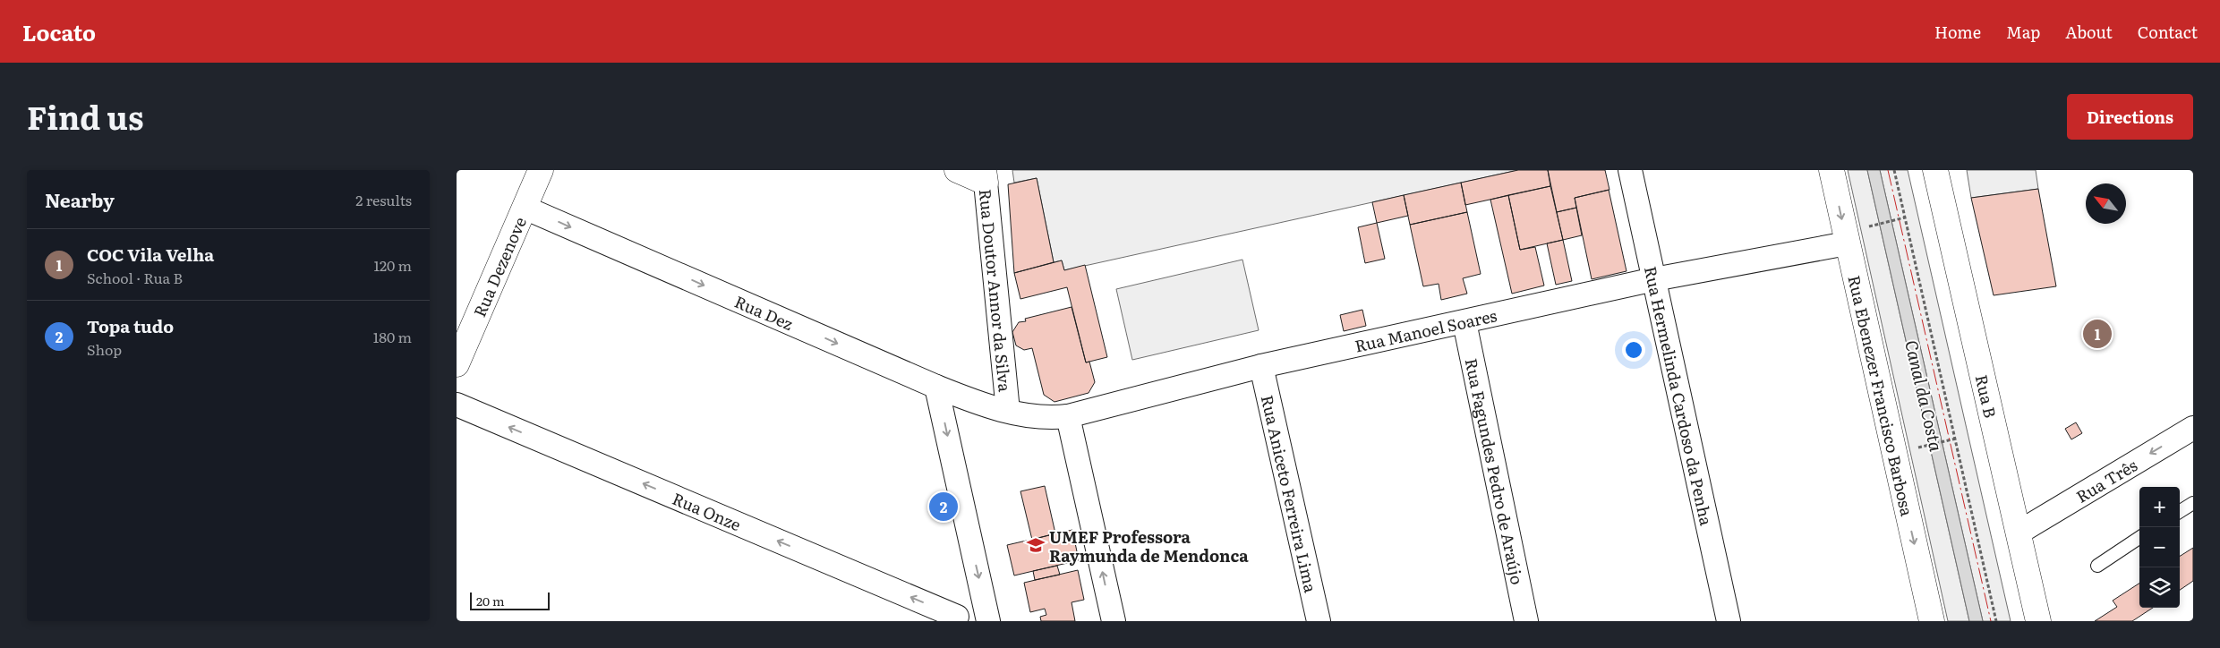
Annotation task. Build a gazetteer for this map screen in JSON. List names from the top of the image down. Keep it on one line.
{"streets":{"main road":["Rua Dezenove","Rua Ebenezer Francisco Barbosa","Rua B"],"street":["Rua Doutor Annor da Silva","Rua Dez","Rua Manoel Soares","Rua Hermelinda Cardoso da Penha","Rua Fagundes Pedro de Araújo","Rua Três","Rua Aniceto Ferreira Lima","Rua Onze"]},"crossings":[["Rua Dezenove","Rua Dez"],["Rua Doutor Annor da Silva","Rua Dez"],["Rua Doutor Annor da Silva","Rua Manoel Soares"],["Rua Dez","Rua Manoel Soares"],["Rua Manoel Soares","Rua Hermelinda Cardoso da Penha"],["Rua Manoel Soares","Rua Ebenezer Francisco Barbosa"],["Rua Manoel Soares","Rua Fagundes Pedro de Araújo"],["Rua Manoel Soares","Rua Aniceto Ferreira Lima"],["Rua B","Rua Três"]],"one_way":["Rua Dez","Rua Ebenezer Francisco Barbosa","Rua Três","Rua Onze"],"water":["Canal da Costa"],"places":{"school or university":["UMEF Professora Raymunda de Mendonca"]},"scale_bar":"20 m","north":"top left","page":{"header":"Locato","nav":["Home","Map","About","Contact"],"title":"Find us","buttons":"Directions","heading":["Nearby","2 results"],"list":[{"mark":"1","name":"COC Vila Velha","note":"School · Rua B","value":"120 m"},{"mark":"2","name":"Topa tudo","note":"Shop","value":"180 m"}],"pins":["1","2"],"map_buttons":["+","−"],"scale":"20 m"}}
